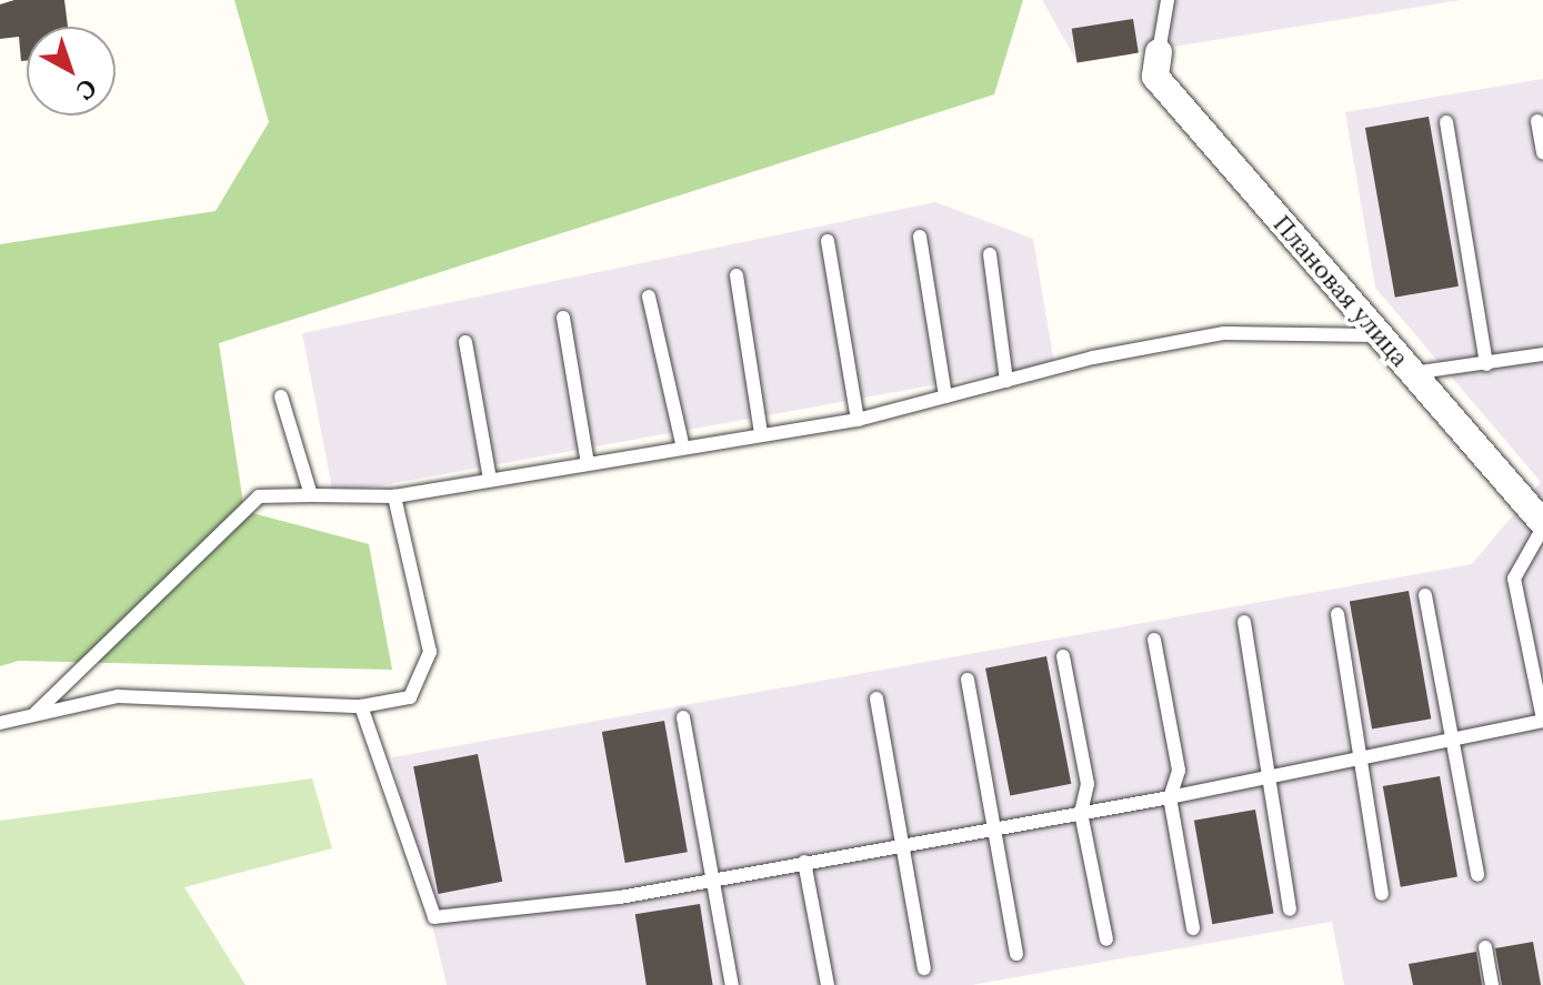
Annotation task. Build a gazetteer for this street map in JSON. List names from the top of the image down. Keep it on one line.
{"streets":{"street":["Плановая улица"]},"north":"bottom right"}
